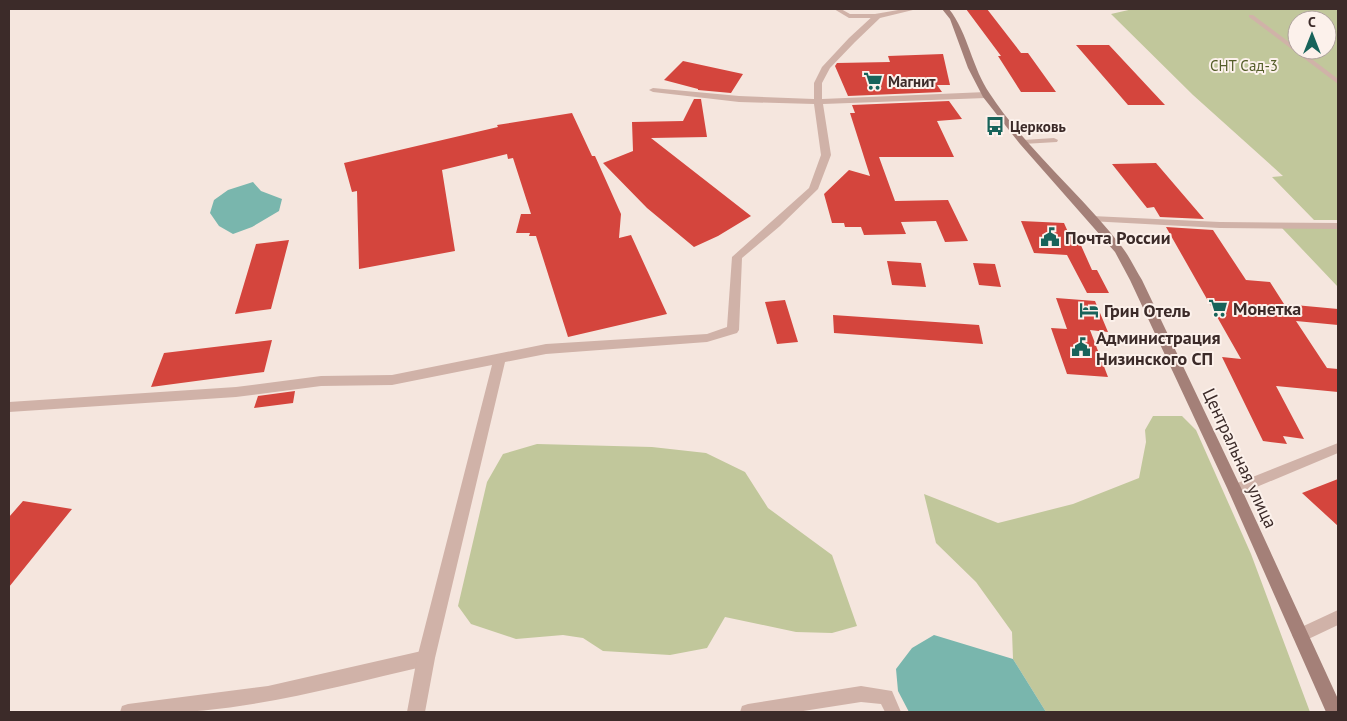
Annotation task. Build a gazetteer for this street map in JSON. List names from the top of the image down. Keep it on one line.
{"streets":{"street":["Центральная улица"]},"parks":["СНТ Сад-3"],"places":{"supermarket":["Магнит","Монетка"],"bus stop":["Церковь"],"public building":["Почта России","Администрация Низинского СП"],"hotel":["Грин Отель"]},"north":"top"}
